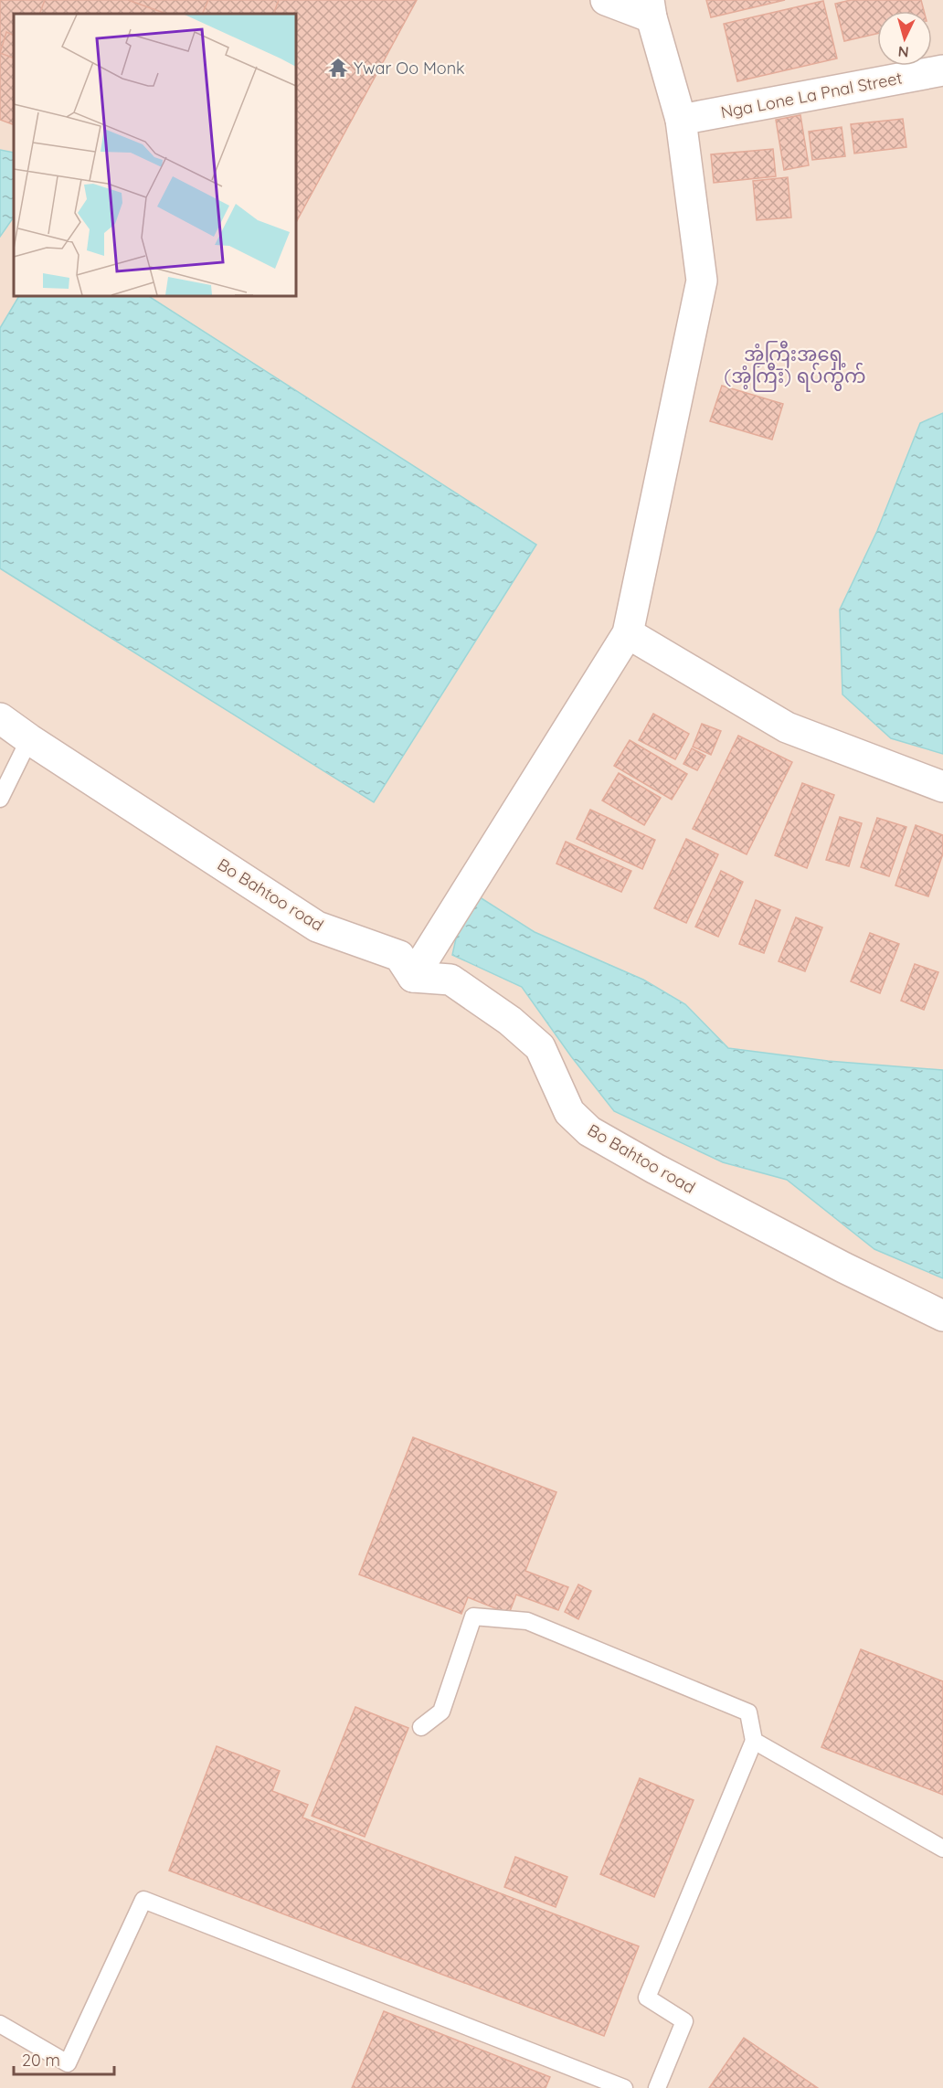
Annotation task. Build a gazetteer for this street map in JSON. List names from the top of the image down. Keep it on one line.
{"streets":{"street":["Nga Lone La Pnal Street","Bo Bahtoo road"]},"districts":["အံ့ကြီးအရှေ့ (အံ့ကြီး) ရပ်ကွက်"],"places":{"temple":["Ywar Oo Monk"]},"scale_bar":"20 m","north":"bottom"}
